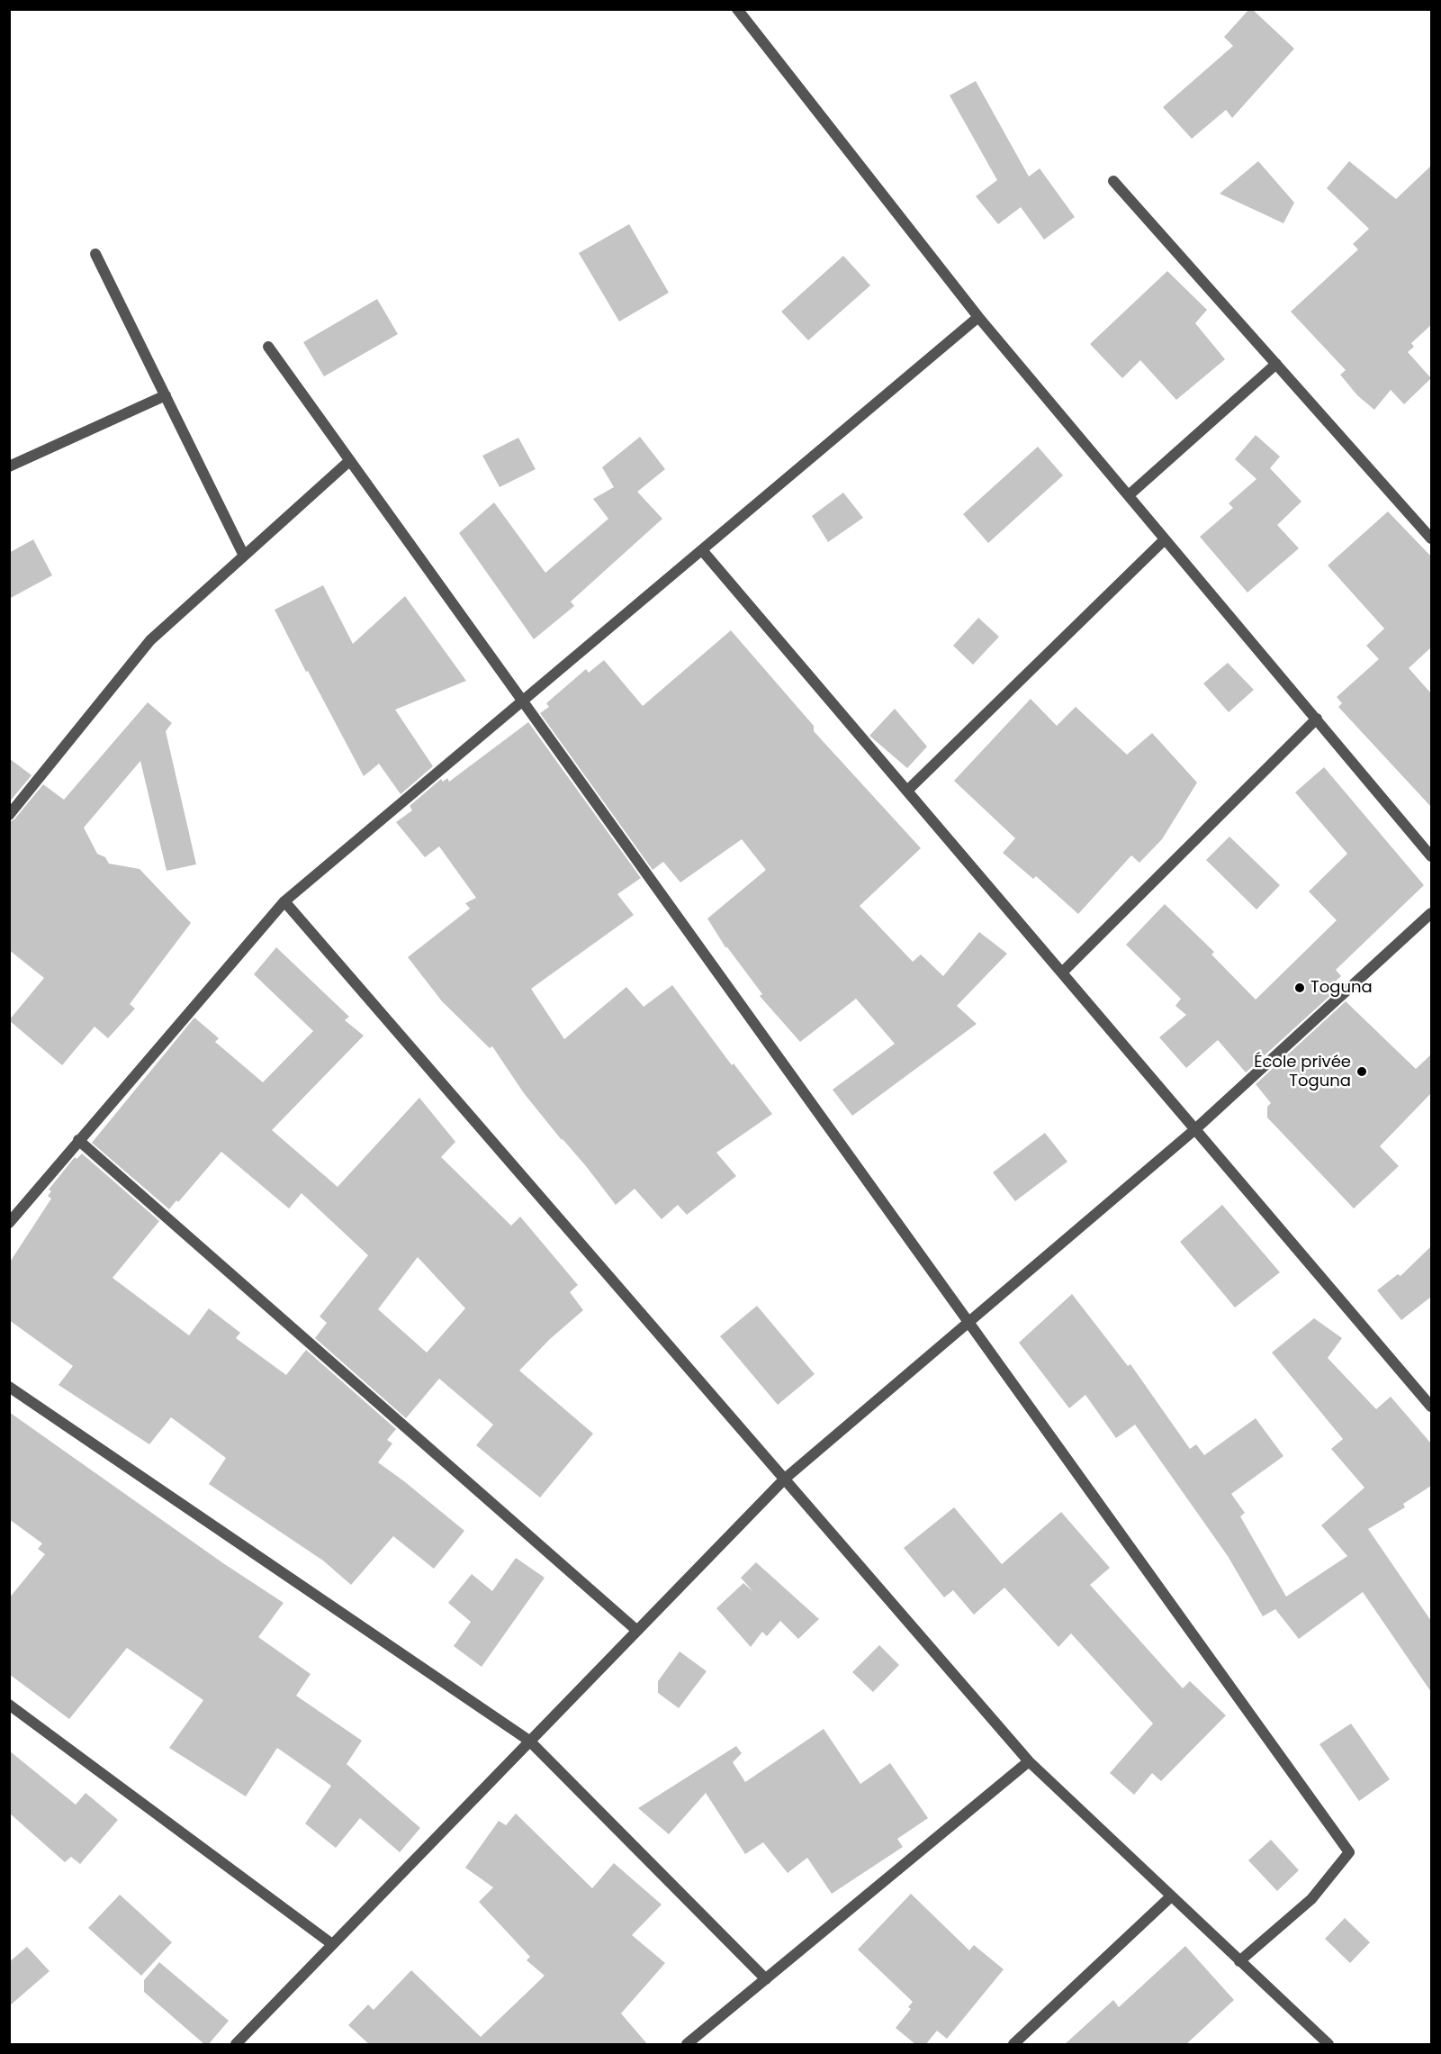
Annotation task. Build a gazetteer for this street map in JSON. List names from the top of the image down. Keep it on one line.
{"places":["Toguna","École privée Toguna"]}
